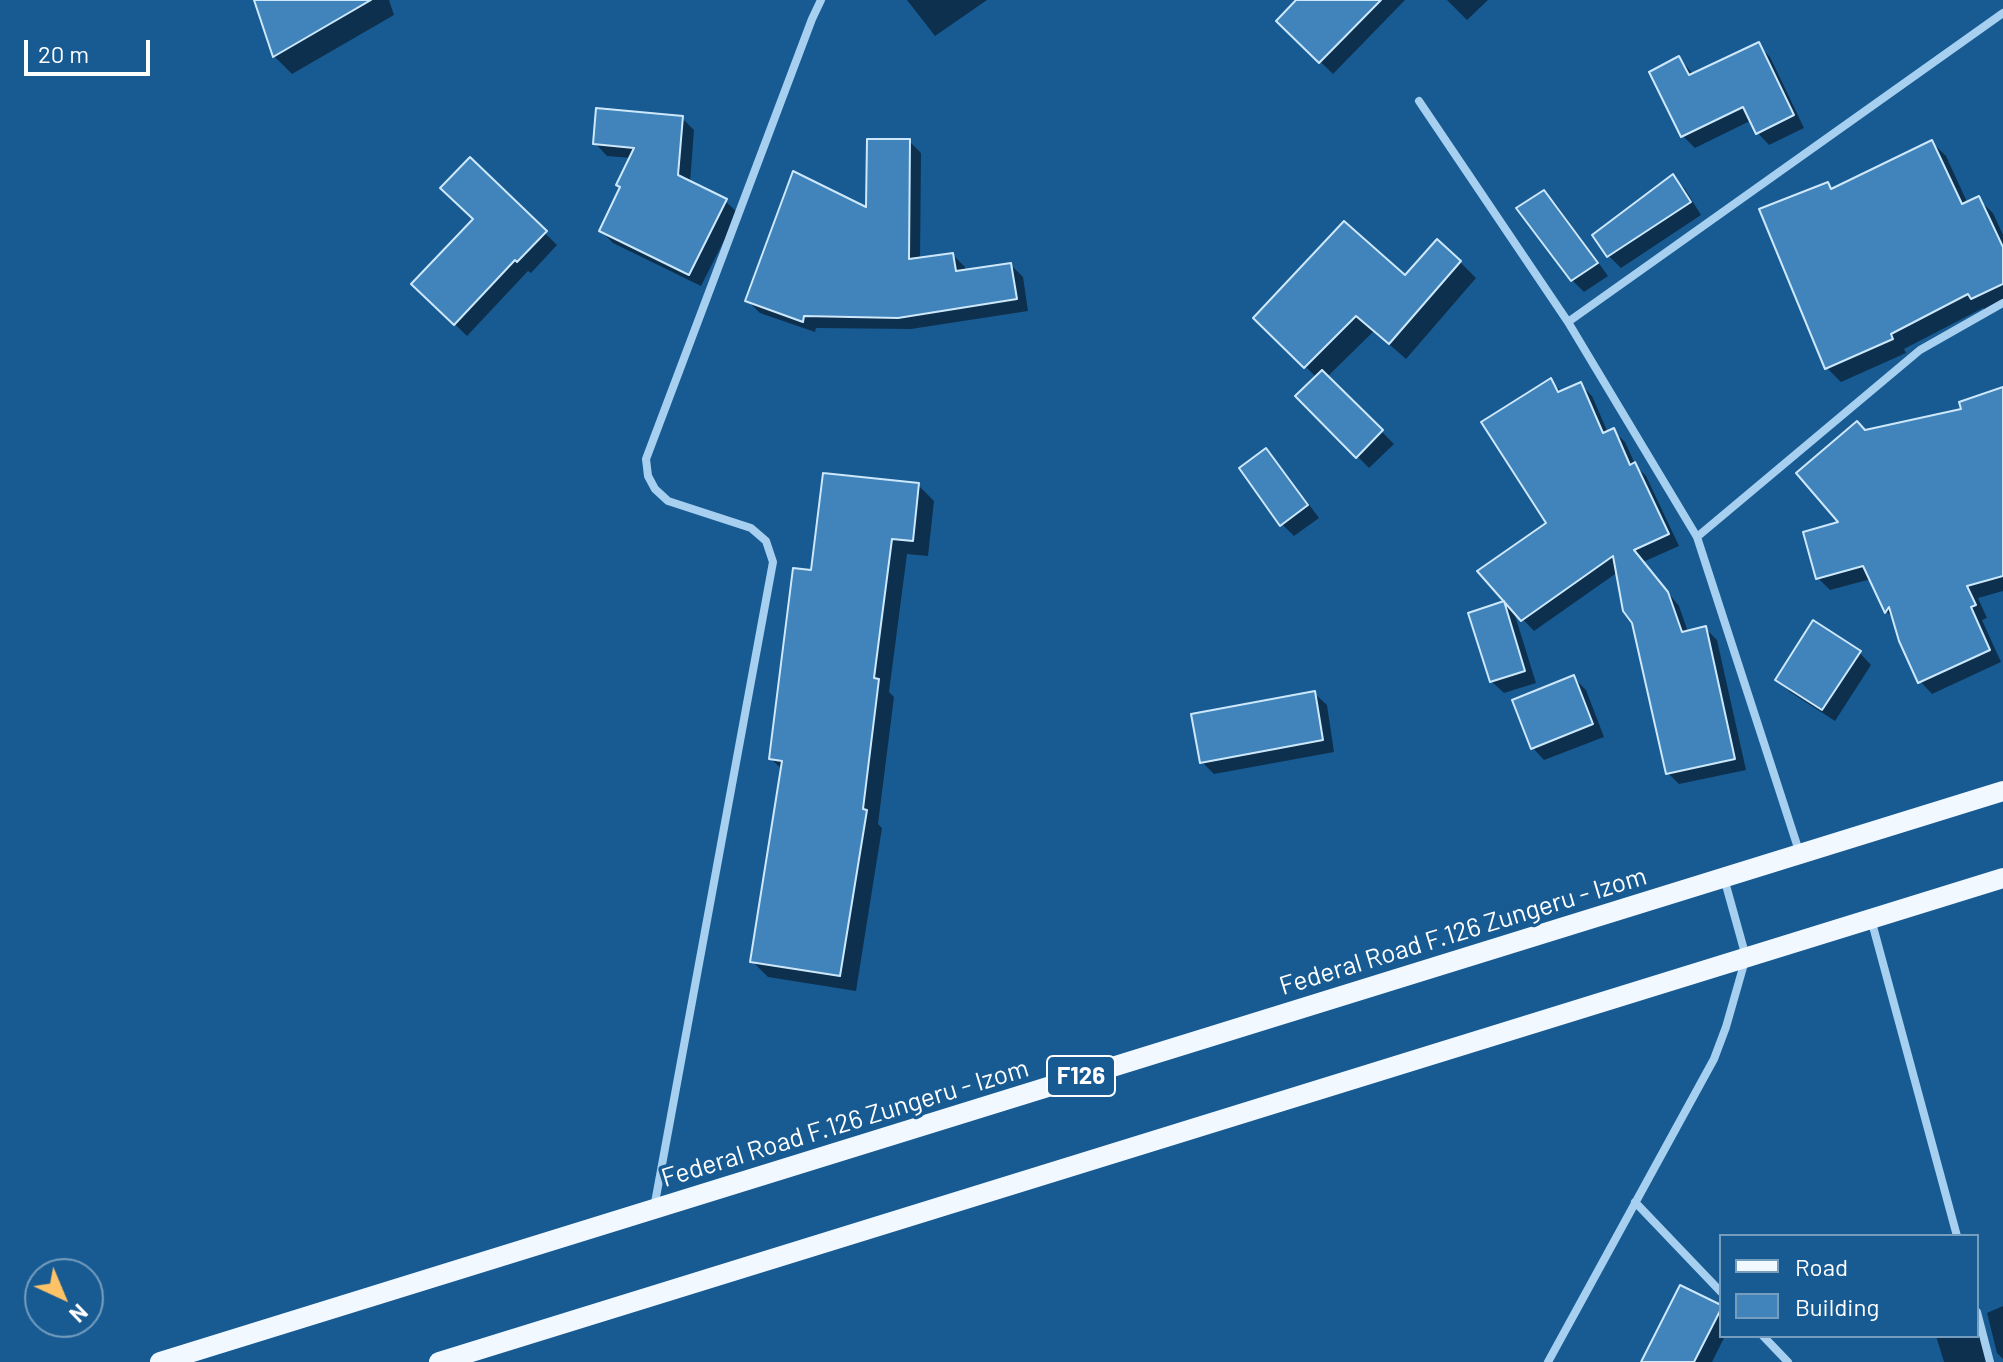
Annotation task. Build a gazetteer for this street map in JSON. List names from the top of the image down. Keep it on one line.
{"streets":{"main road":["Federal Road F.126 Zungeru - Izom","F126"]},"legend":["Road","Building"],"scale_bar":"20 m","north":"bottom right"}
